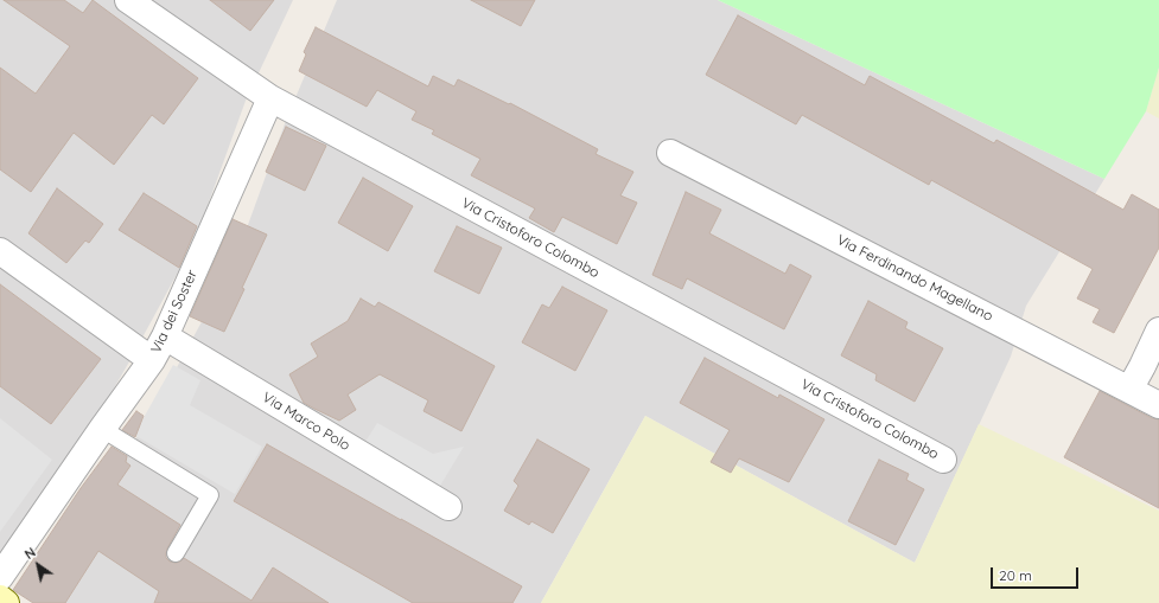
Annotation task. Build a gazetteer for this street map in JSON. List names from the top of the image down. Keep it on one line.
{"streets":{"street":["Via Cristoforo Colombo","Via Ferdinando Magellano","Via dei Soster","Via Marco Polo"]},"crossings":[["Via Cristoforo Colombo","Via dei Soster"],["Via dei Soster","Via Marco Polo"]],"scale_bar":"20 m","north":"top left"}
